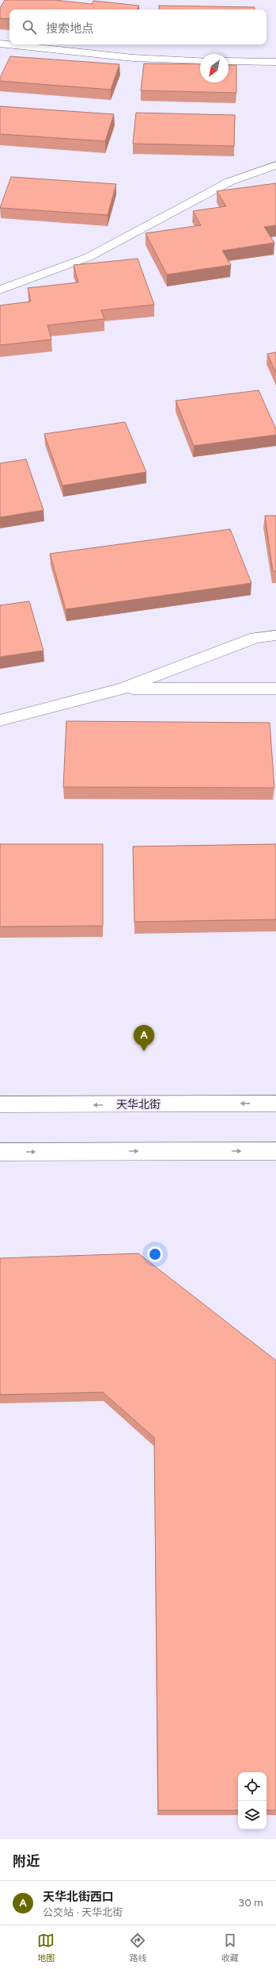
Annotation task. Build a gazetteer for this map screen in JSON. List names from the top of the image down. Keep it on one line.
{"streets":{"street":["天华北街"]},"north":"bottom left","page":{"search":"搜索地点","pins":"A","heading":"附近","list":[{"mark":"A","name":"天华北街西口","note":"公交站 · 天华北街","value":"30 m"}],"nav":["地图","路线","收藏"]}}
